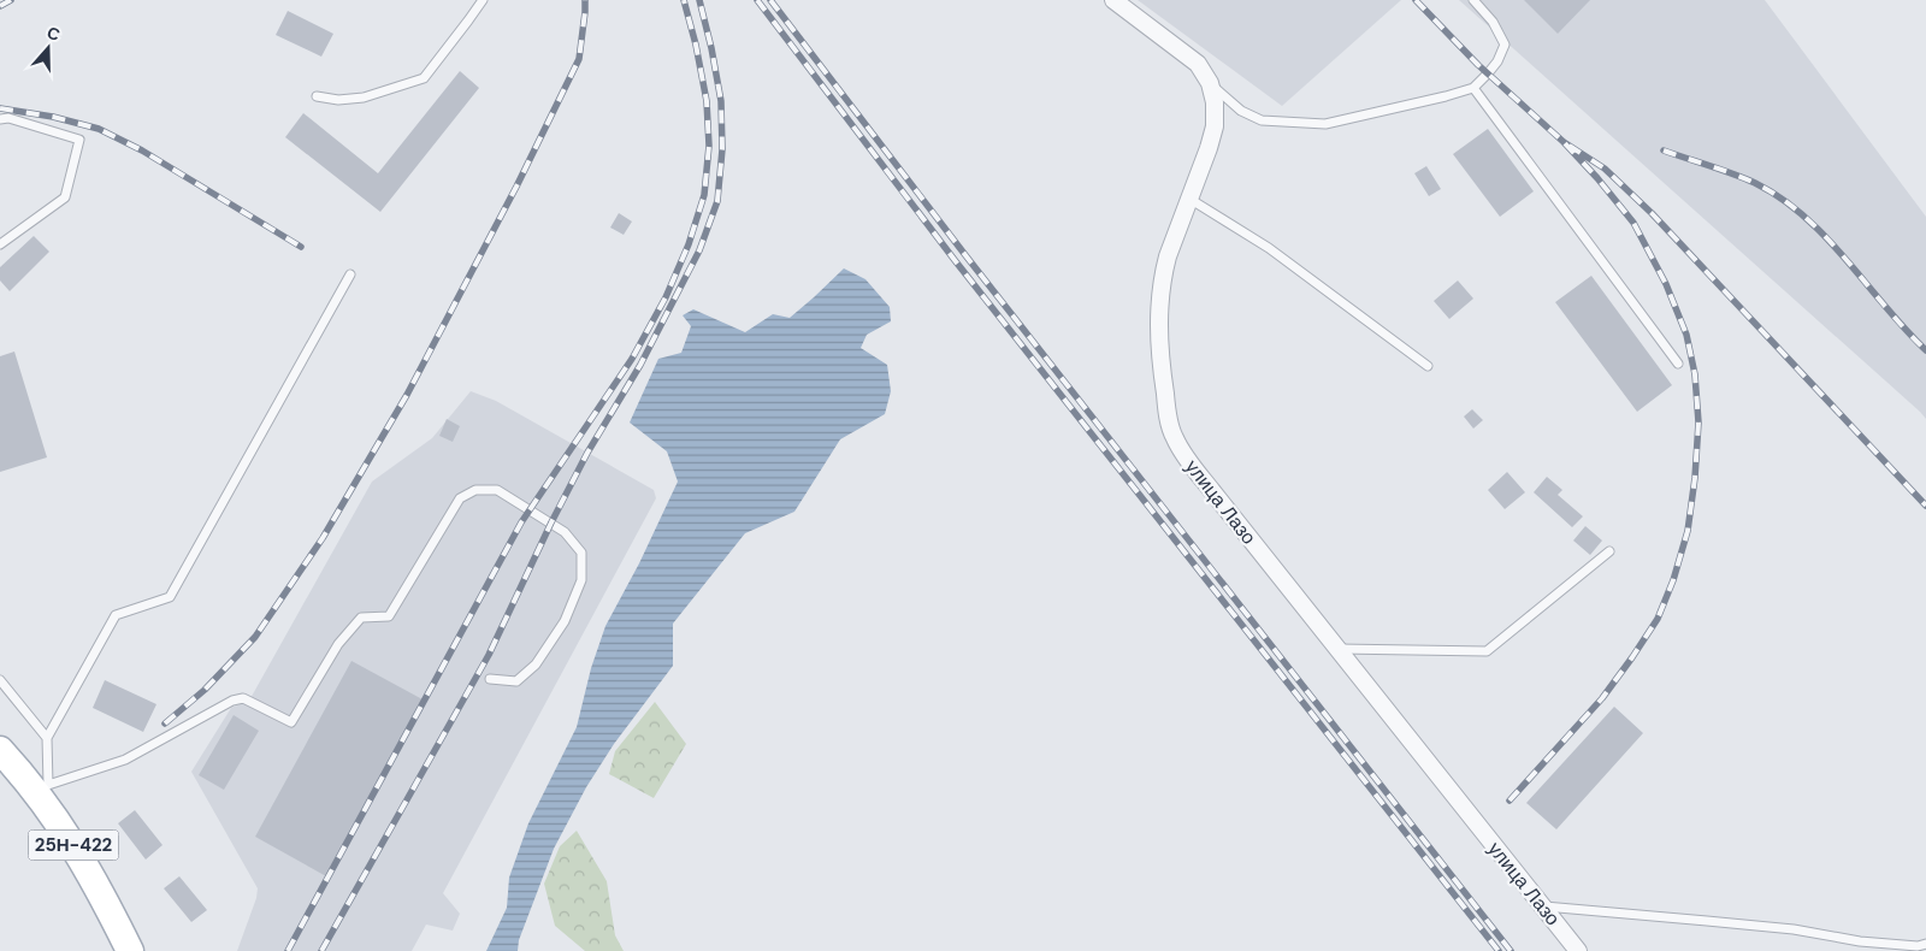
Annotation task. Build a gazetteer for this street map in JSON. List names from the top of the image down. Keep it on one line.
{"streets":{"main road":["25Н-422"],"street":["улица Лазо"]},"north":"top"}
